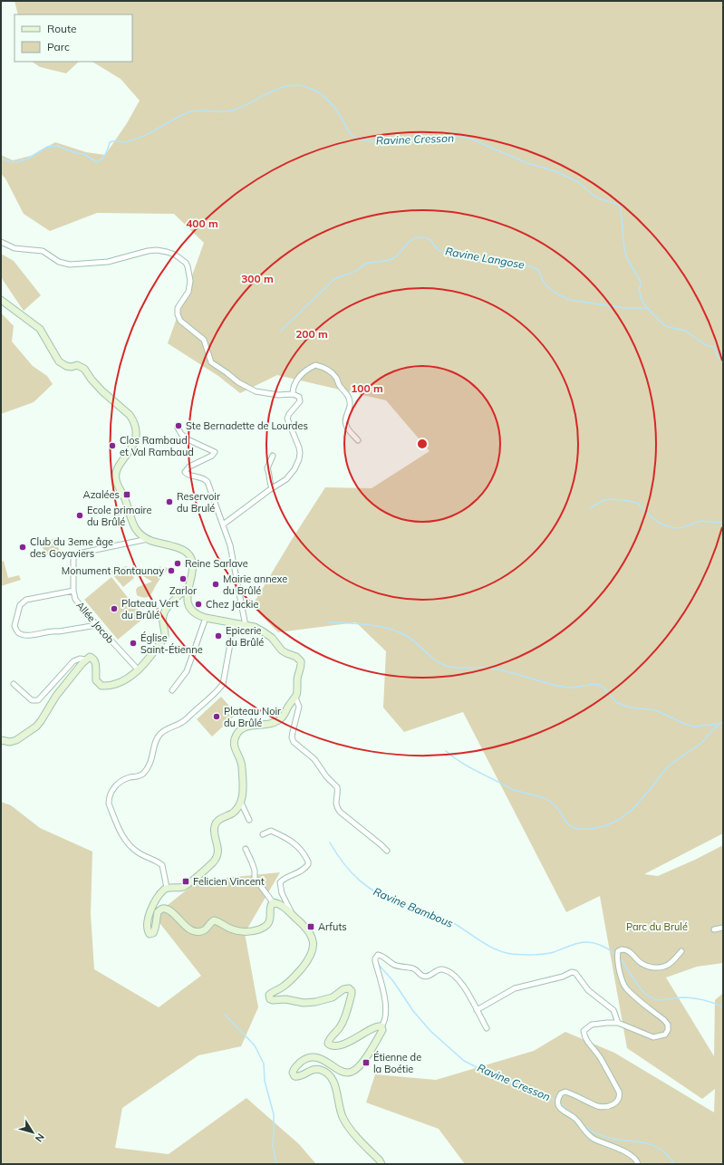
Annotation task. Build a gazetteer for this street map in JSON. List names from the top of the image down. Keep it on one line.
{"streets":{"street":["Allée Jacob"]},"water":["Ravine Cresson","Ravine Langose","Ravine Bambous"],"parks":["Parc du Brulé"],"places":{"other":["Ste Bernadette de Lourdes","Clos Rambaud et Val Rambaud","Reservoir du Brulé","Ecole primaire du Brûlé","Club du 3eme âge des Goyaviers","Reine Sarlave","Monument Rontaunay","Zarlor","Mairie annexe du Brûlé","Chez Jackie","Plateau Vert du Brûlé","Epicerie du Brûlé","Église Saint-Étienne","Plateau Noir du Brûlé"],"transit":["Azalées","Felicien Vincent","Arfuts","Étienne de la Boétie"]},"legend":["Route","Parc"],"north":"bottom right","rings":["400 m","300 m","200 m","100 m"]}
